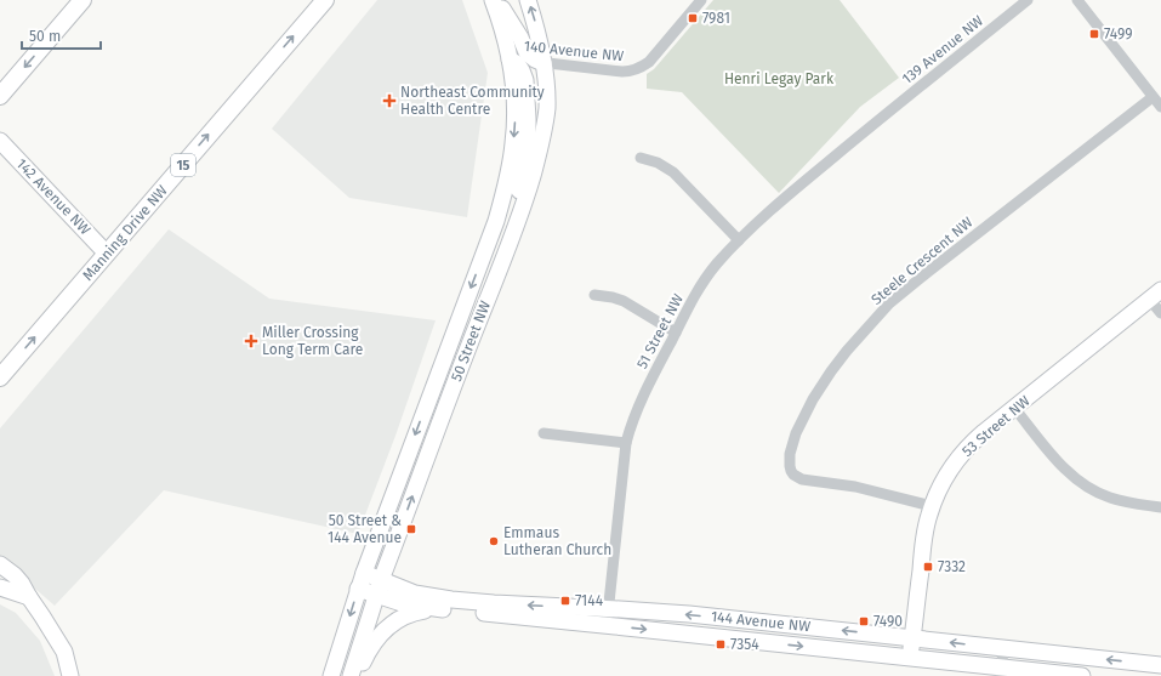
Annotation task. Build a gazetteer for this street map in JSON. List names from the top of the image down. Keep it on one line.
{"streets":{"main road":["15","Manning Drive NW"],"street":["139 Avenue NW","140 Avenue NW","142 Avenue NW","Steele Crescent NW","51 Street NW","50 Street NW","53 Street NW","144 Avenue NW"]},"crossings":[["139 Avenue NW","51 Street NW"],["140 Avenue NW","50 Street NW"],["142 Avenue NW","Manning Drive NW"],["Steele Crescent NW","53 Street NW"],["51 Street NW","144 Avenue NW"],["50 Street NW","144 Avenue NW"],["53 Street NW","144 Avenue NW"]],"one_way":["Manning Drive NW"],"parks":["Henri Legay Park"],"places":{"transit":["7981","7499","50 Street & 144 Avenue","7332","7144","7490","7354"],"health":["Northeast Community Health Centre","Miller Crossing Long Term Care"],"other":["Emmaus Lutheran Church"]},"scale_bar":"50 m"}
